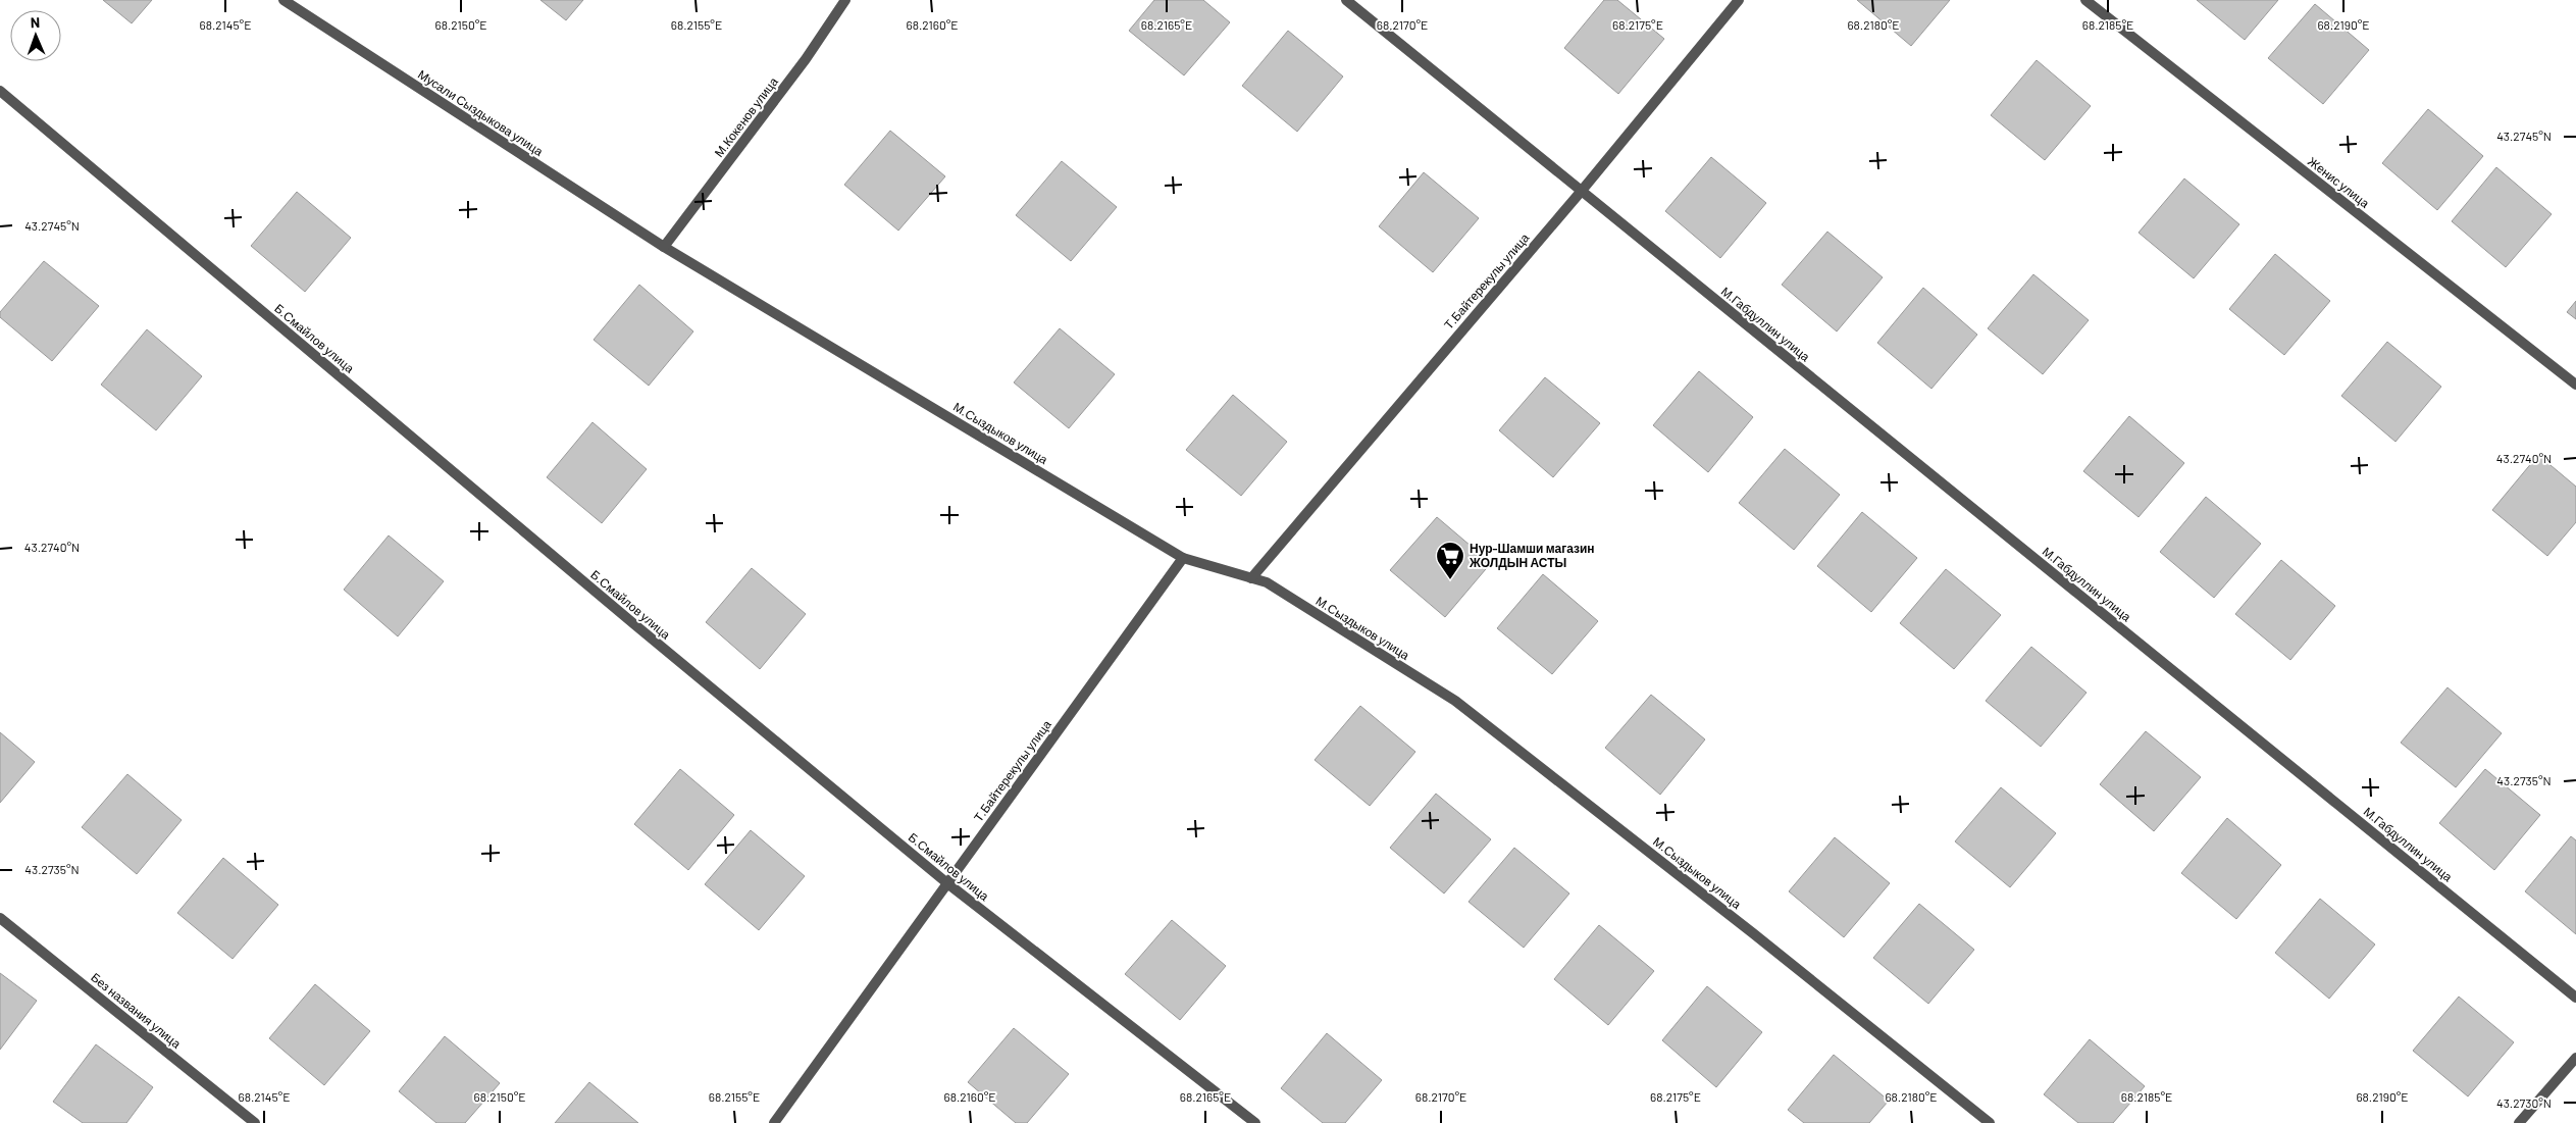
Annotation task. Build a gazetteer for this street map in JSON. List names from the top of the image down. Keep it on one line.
{"streets":{"street":["Мусали Сыздыкова улица","М.Кокенов улица","Женис улица","Т.Байтерекулы улица","М.Габдуллин улица","Б.Смайлов улица","М.Сыздыков улица","Без названия улица"]},"crossings":[["Мусали Сыздыкова улица","М.Кокенов улица"],["Мусали Сыздыкова улица","М.Сыздыков улица"],["М.Кокенов улица","М.Сыздыков улица"],["Т.Байтерекулы улица","М.Габдуллин улица"],["Т.Байтерекулы улица","Б.Смайлов улица"],["Т.Байтерекулы улица","М.Сыздыков улица"]],"places":{"supermarket":["Нур-Шамши магазин ЖОЛДЫН АСТЫ"]},"north":"top","coordinates":["68.2145°E","68.2150°E","68.2155°E","68.2160°E","68.2165°E","68.2170°E","68.2175°E","68.2180°E","68.2185°E","68.2190°E","43.2745°N","43.2740°N","43.2735°N","43.2730°N"]}
